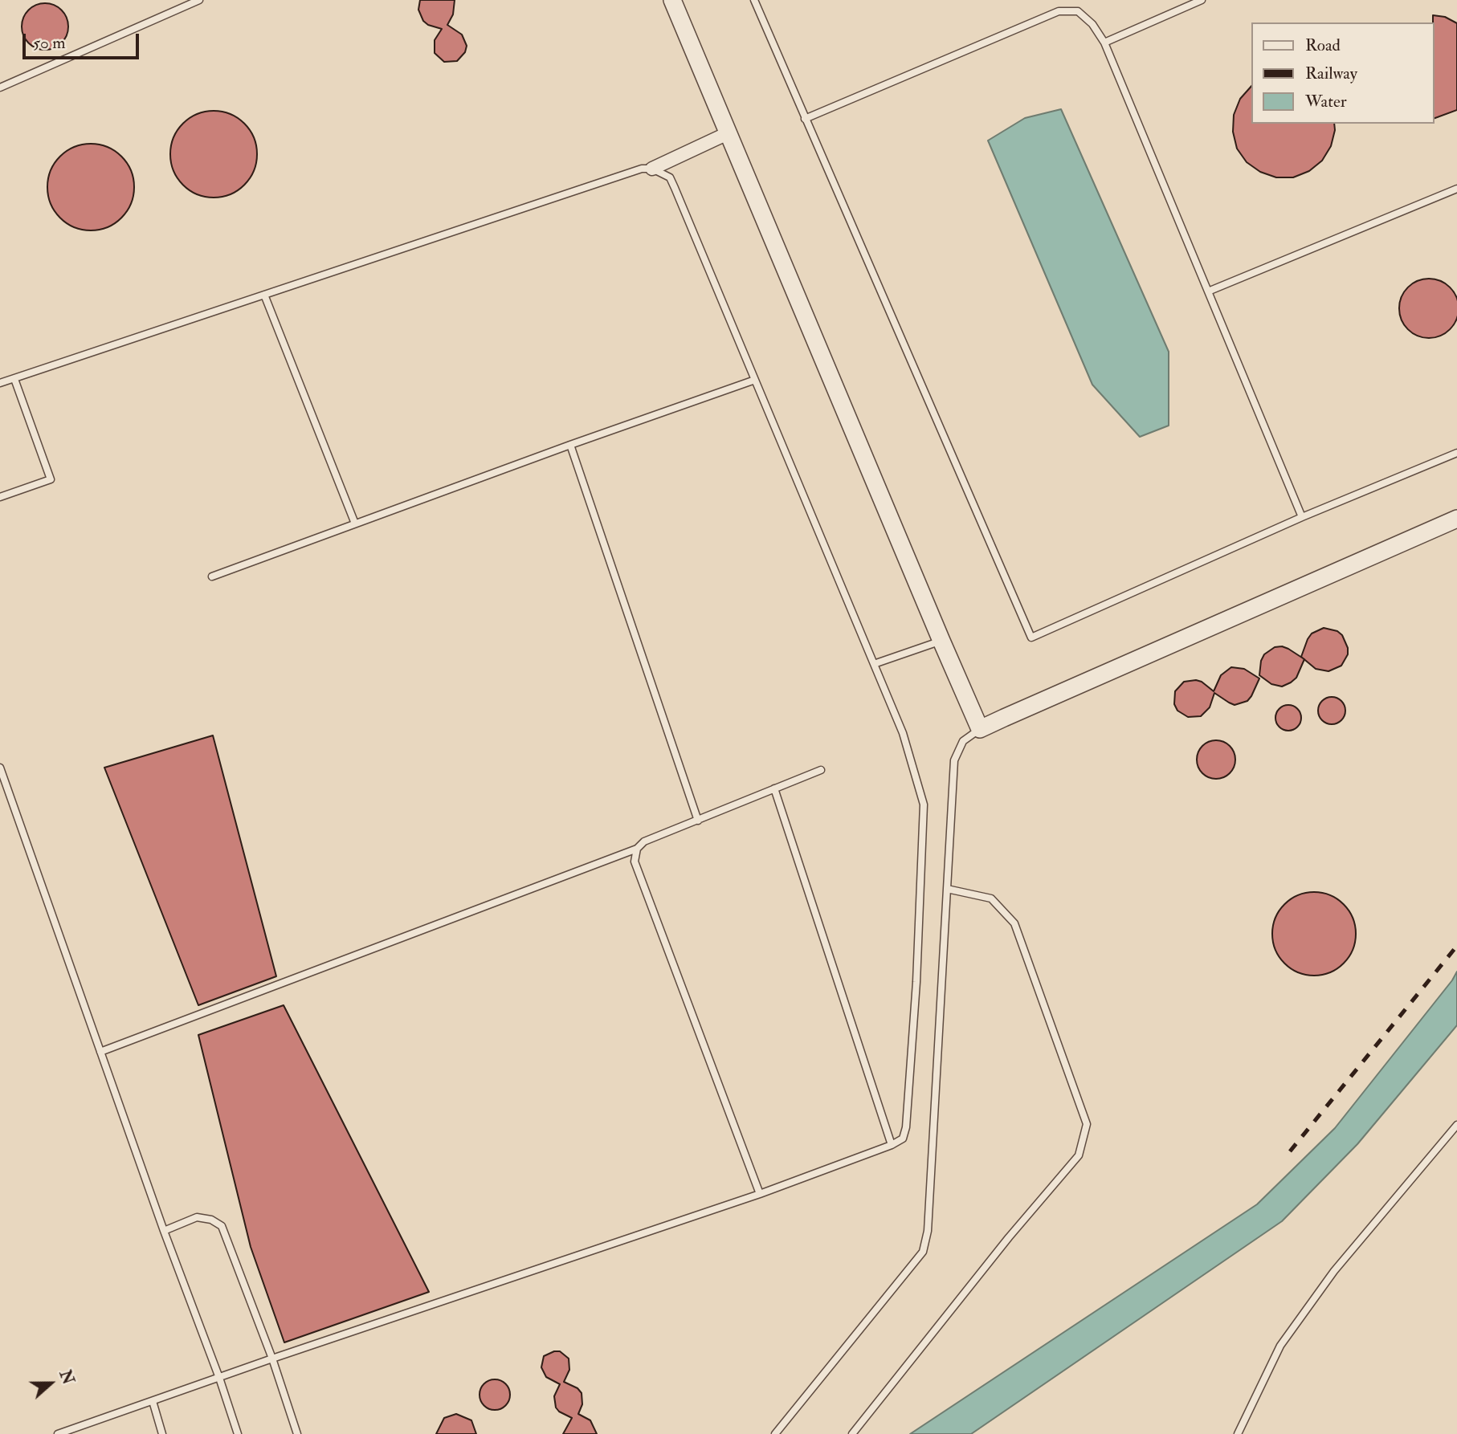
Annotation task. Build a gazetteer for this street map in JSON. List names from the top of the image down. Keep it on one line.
{"legend":["Road","Railway","Water"],"scale_bar":"50 m","north":"right"}
